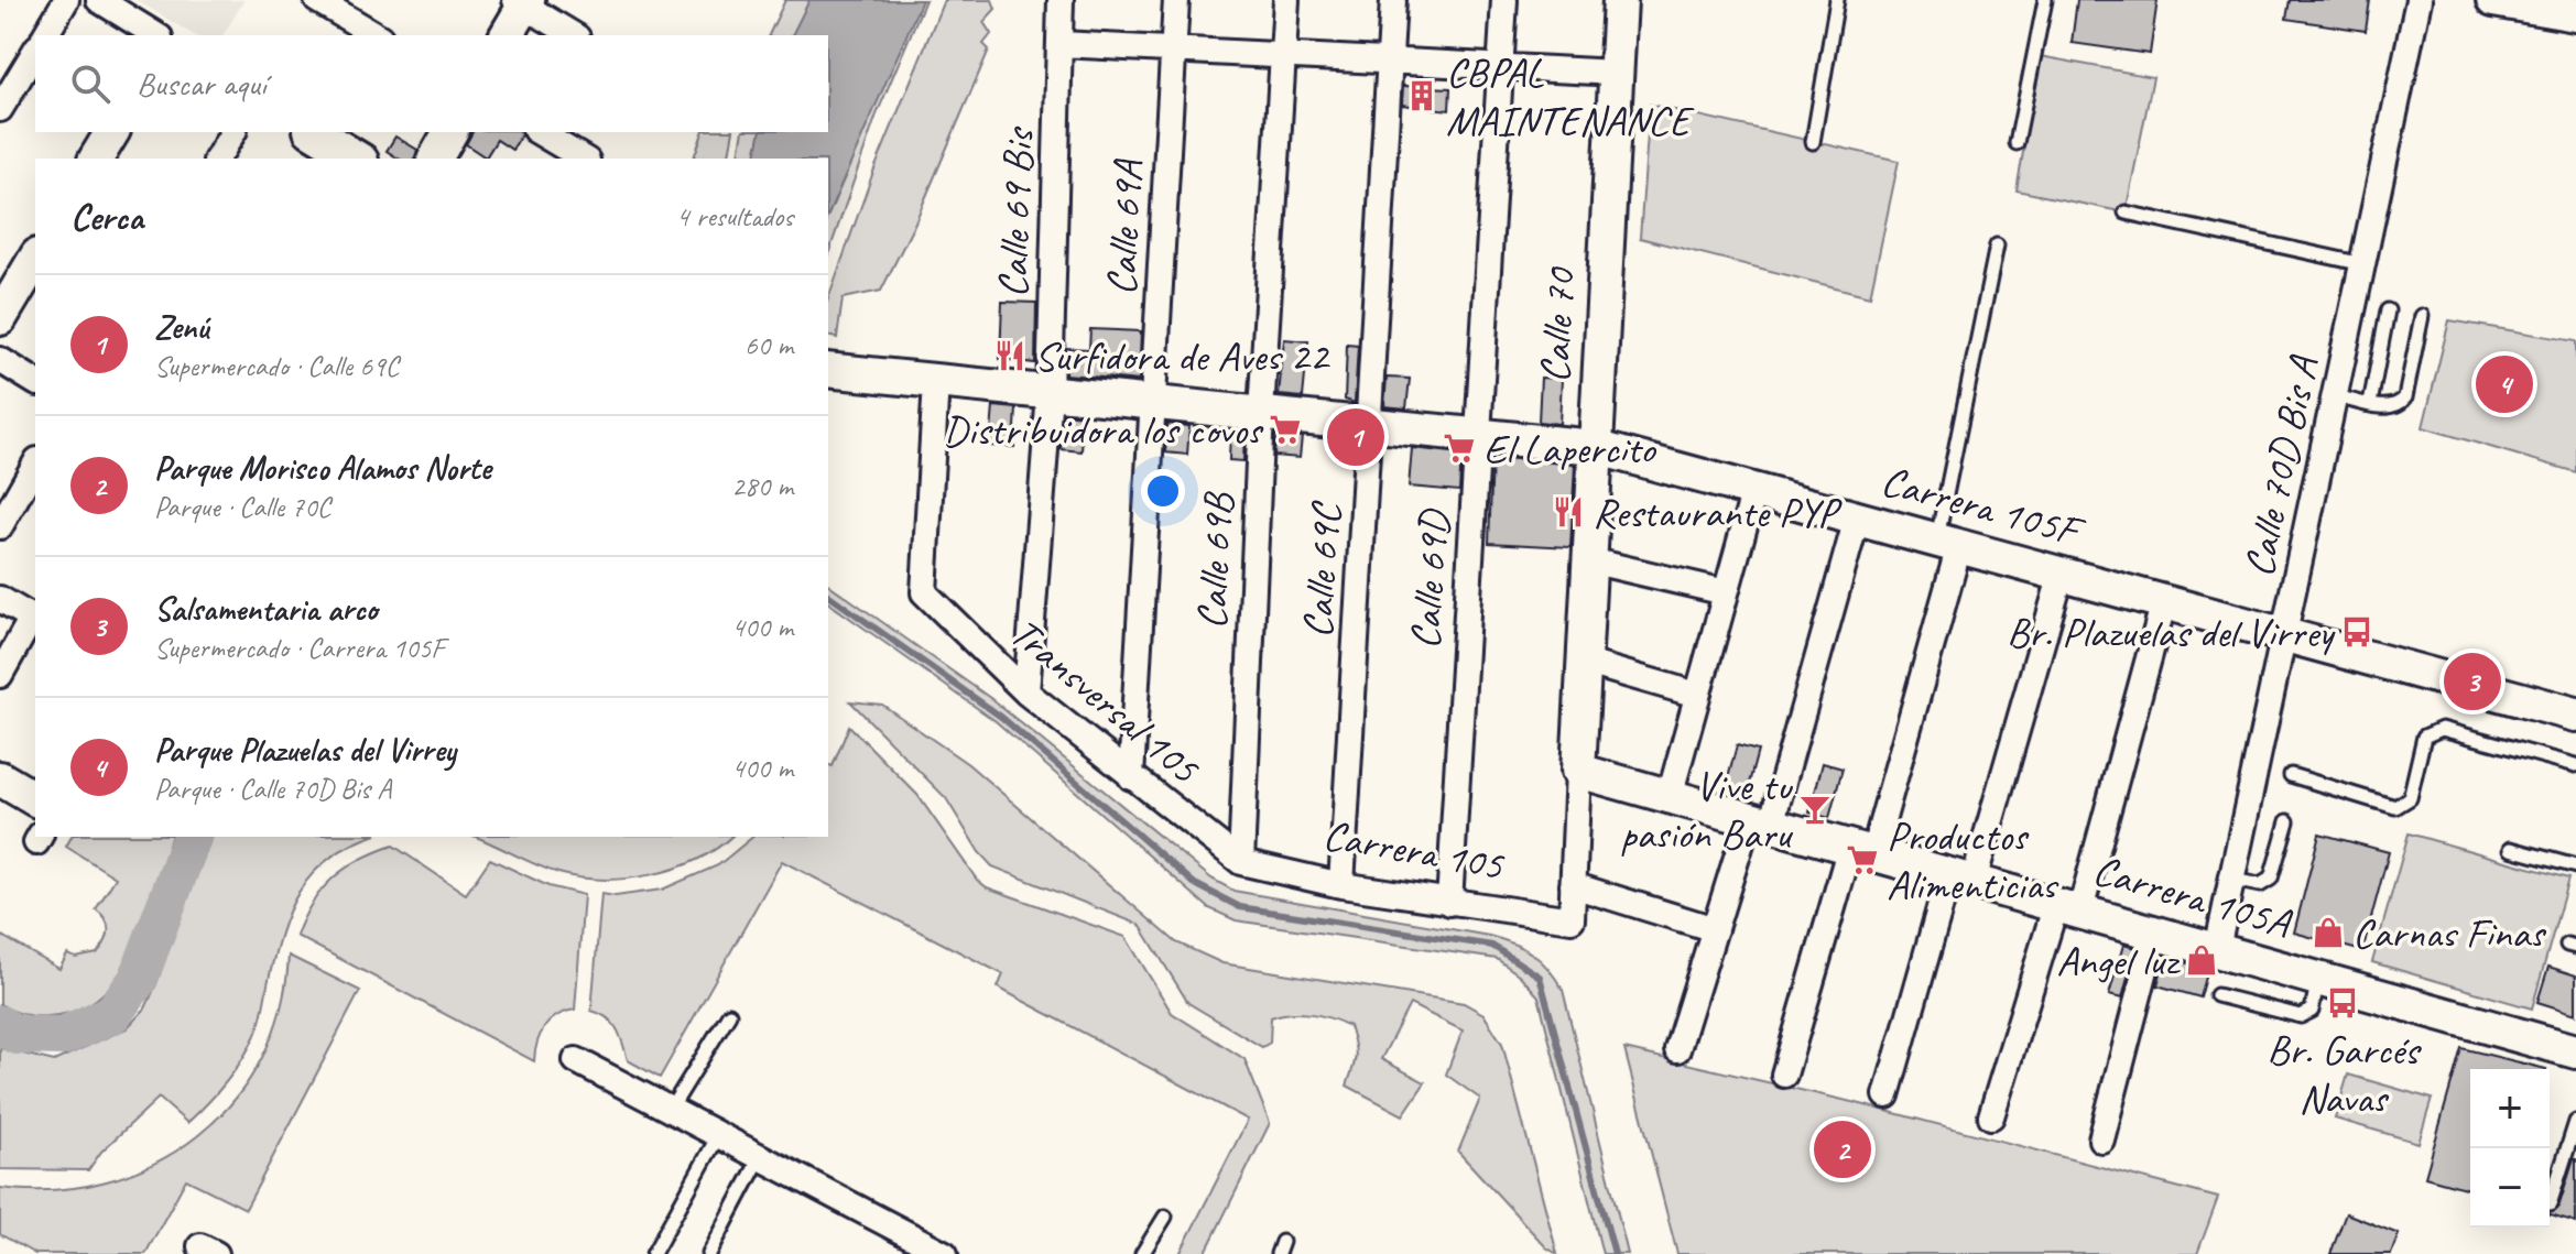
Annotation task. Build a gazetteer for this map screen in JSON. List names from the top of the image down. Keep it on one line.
{"streets":{"street":["Calle 69 Bis","Calle 69A","Calle 70","Calle 70D Bis A","Carrera 105F","Calle 69B","Calle 69C","Calle 69D","Transversal 105","Carrera 105","Carrera 105A"]},"crossings":[["Calle 69 Bis","Carrera 105F"],["Calle 69 Bis","Transversal 105"],["Calle 69A","Carrera 105F"],["Calle 69A","Transversal 105"],["Calle 70","Carrera 105F"],["Calle 70","Carrera 105"],["Calle 70","Carrera 105A"],["Calle 70D Bis A","Carrera 105F"],["Calle 70D Bis A","Carrera 105A"],["Carrera 105F","Calle 69B"],["Carrera 105F","Calle 69C"],["Carrera 105F","Calle 69D"],["Carrera 105F","Transversal 105"],["Calle 69B","Transversal 105"],["Calle 69B","Carrera 105"],["Calle 69C","Carrera 105"],["Calle 69D","Carrera 105"],["Transversal 105","Carrera 105"]],"places":{"building":["CBPAL MAINTENANCE"],"restaurant":["Surfidora de Aves 22","Restaurante PYP"],"supermarket":["Distribuidora los covos","El Lapercito","Productos Alimenticias"],"bus stop":["Br. Plazuelas del Virrey","Br. Garcés Navas"],"bar":["Vive tu pasión Baru"],"shop":["Carnas Finas","Angel luz"]},"page":{"search":"Buscar aquí","heading":["Cerca","4 resultados"],"list":[{"mark":"1","name":"Zenú","note":"Supermercado · Calle 69C","value":"60 m"},{"mark":"2","name":"Parque Morisco Alamos Norte","note":"Parque · Calle 70C","value":"280 m"},{"mark":"3","name":"Salsamentaria arco","note":"Supermercado · Carrera 105F","value":"400 m"},{"mark":"4","name":"Parque Plazuelas del Virrey","note":"Parque · Calle 70D Bis A","value":"400 m"}],"pins":["4","1","3","2"],"map_buttons":["+","−"]}}
